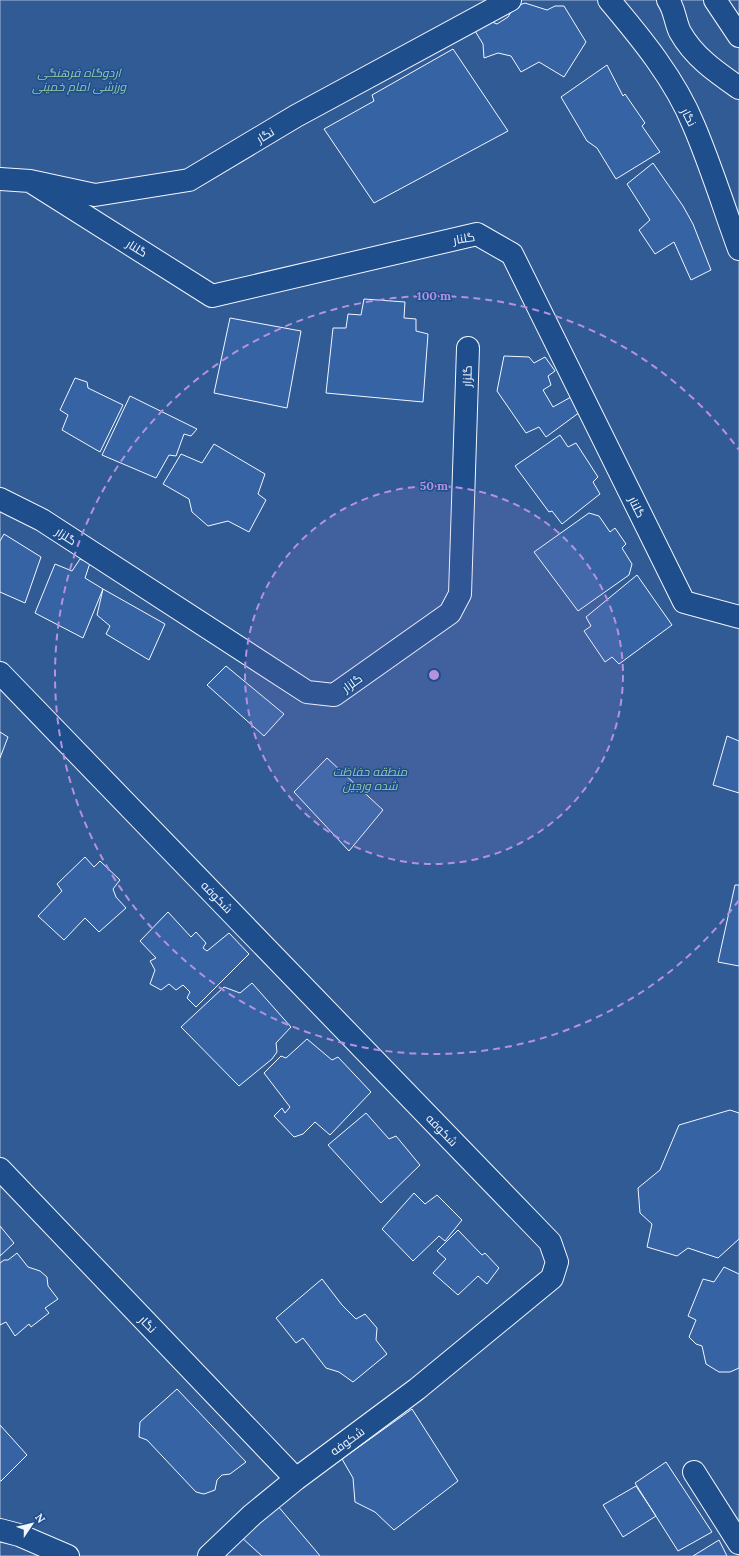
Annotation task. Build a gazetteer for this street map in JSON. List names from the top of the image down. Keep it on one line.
{"streets":{"street":["نگار","گلنار","گلزار","شکوفه"]},"crossings":[["نگار","گلنار"],["نگار","شکوفه"]],"parks":["اردوگاه فرهنگی ورزشی امام خمینی","منطقه حفاظت شده ورجین"],"north":"top right","rings":["100 m","50 m"]}
